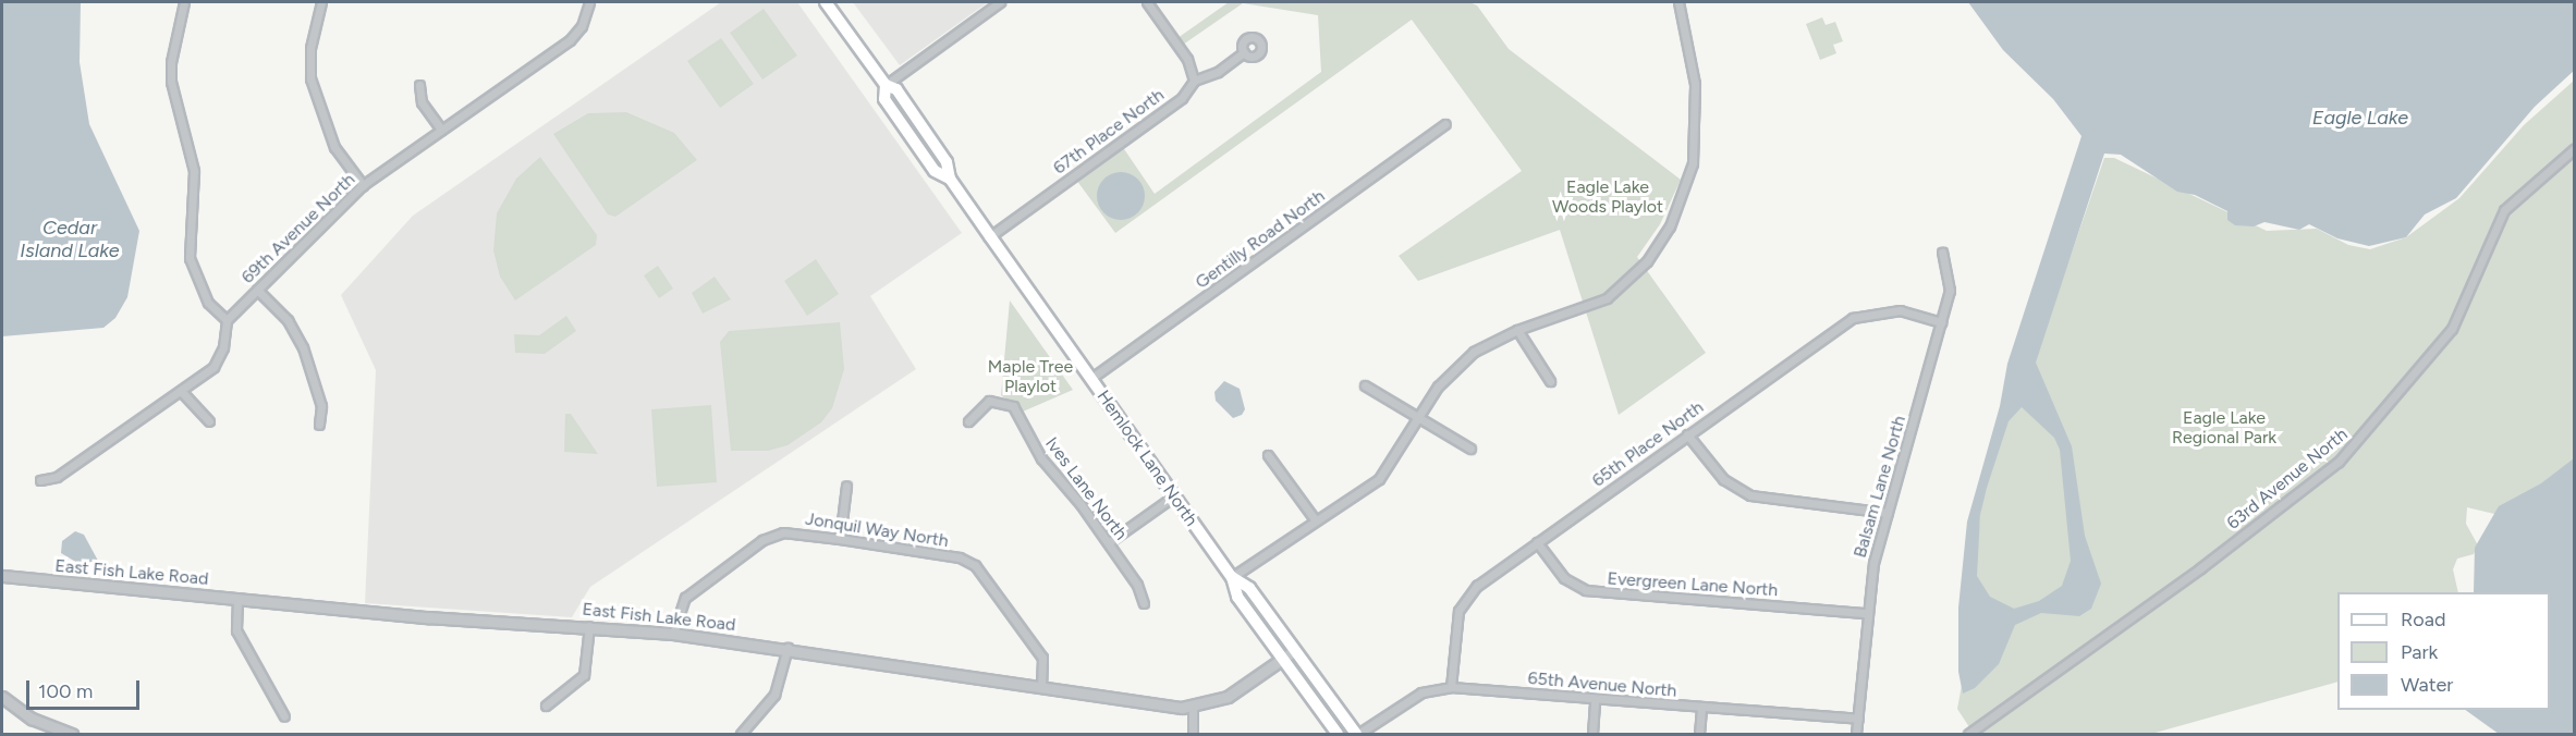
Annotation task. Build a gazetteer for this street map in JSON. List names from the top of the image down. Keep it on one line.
{"streets":{"main road":["Hemlock Lane North"],"street":["67th Place North","69th Avenue North","Gentilly Road North","65th Place North","63rd Avenue North","Balsam Lane North","Ives Lane North","Jonquil Way North","East Fish Lake Road","Evergreen Lane North","65th Avenue North"]},"crossings":[["67th Place North","Hemlock Lane North"],["Gentilly Road North","Hemlock Lane North"],["65th Place North","Balsam Lane North"],["65th Place North","Evergreen Lane North"],["65th Place North","65th Avenue North"],["Hemlock Lane North","East Fish Lake Road"],["Hemlock Lane North","65th Avenue North"],["Balsam Lane North","Evergreen Lane North"],["Balsam Lane North","65th Avenue North"],["Jonquil Way North","East Fish Lake Road"]],"water":["Eagle Lake","Cedar Island Lake"],"parks":["Eagle Lake Woods Playlot","Maple Tree Playlot","Eagle Lake Regional Park"],"legend":["Road","Park","Water"],"scale_bar":"100 m"}
